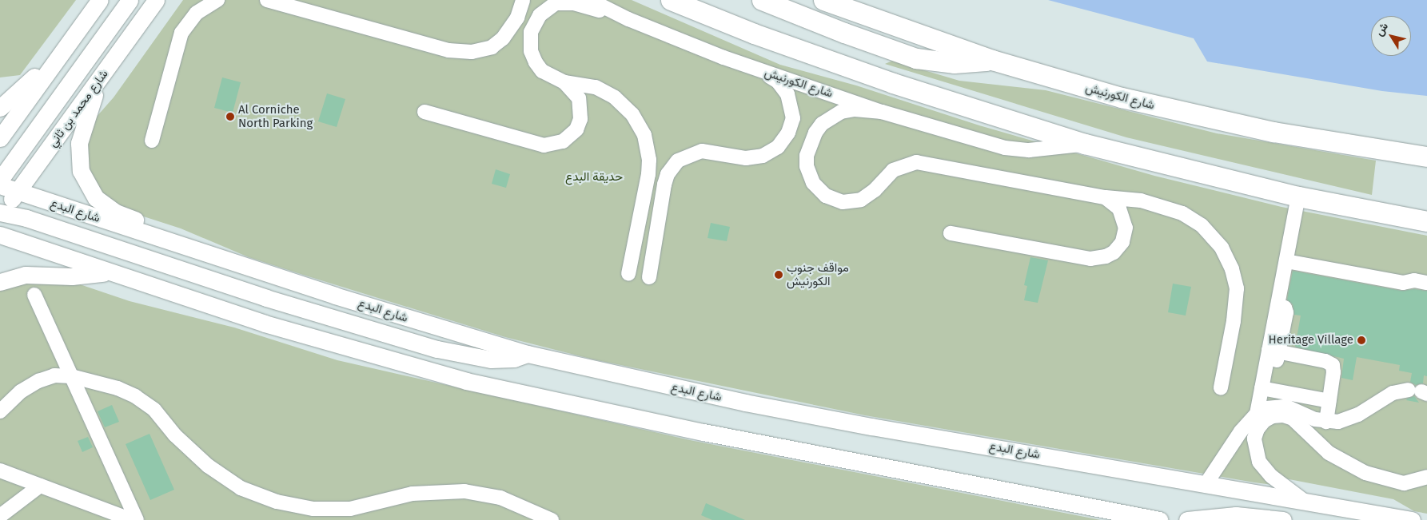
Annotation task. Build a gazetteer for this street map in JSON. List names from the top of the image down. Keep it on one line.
{"streets":{"highway":["شارع الكورنيش"],"main road":["شارع محمد بن ثاني","شارع البدع"]},"crossings":[["شارع محمد بن ثاني","شارع البدع"]],"parks":["حديقة البدع"],"places":["Al Corniche North Parking","مواقف جنوب الكورنيش","Heritage Village"],"north":"top left"}
